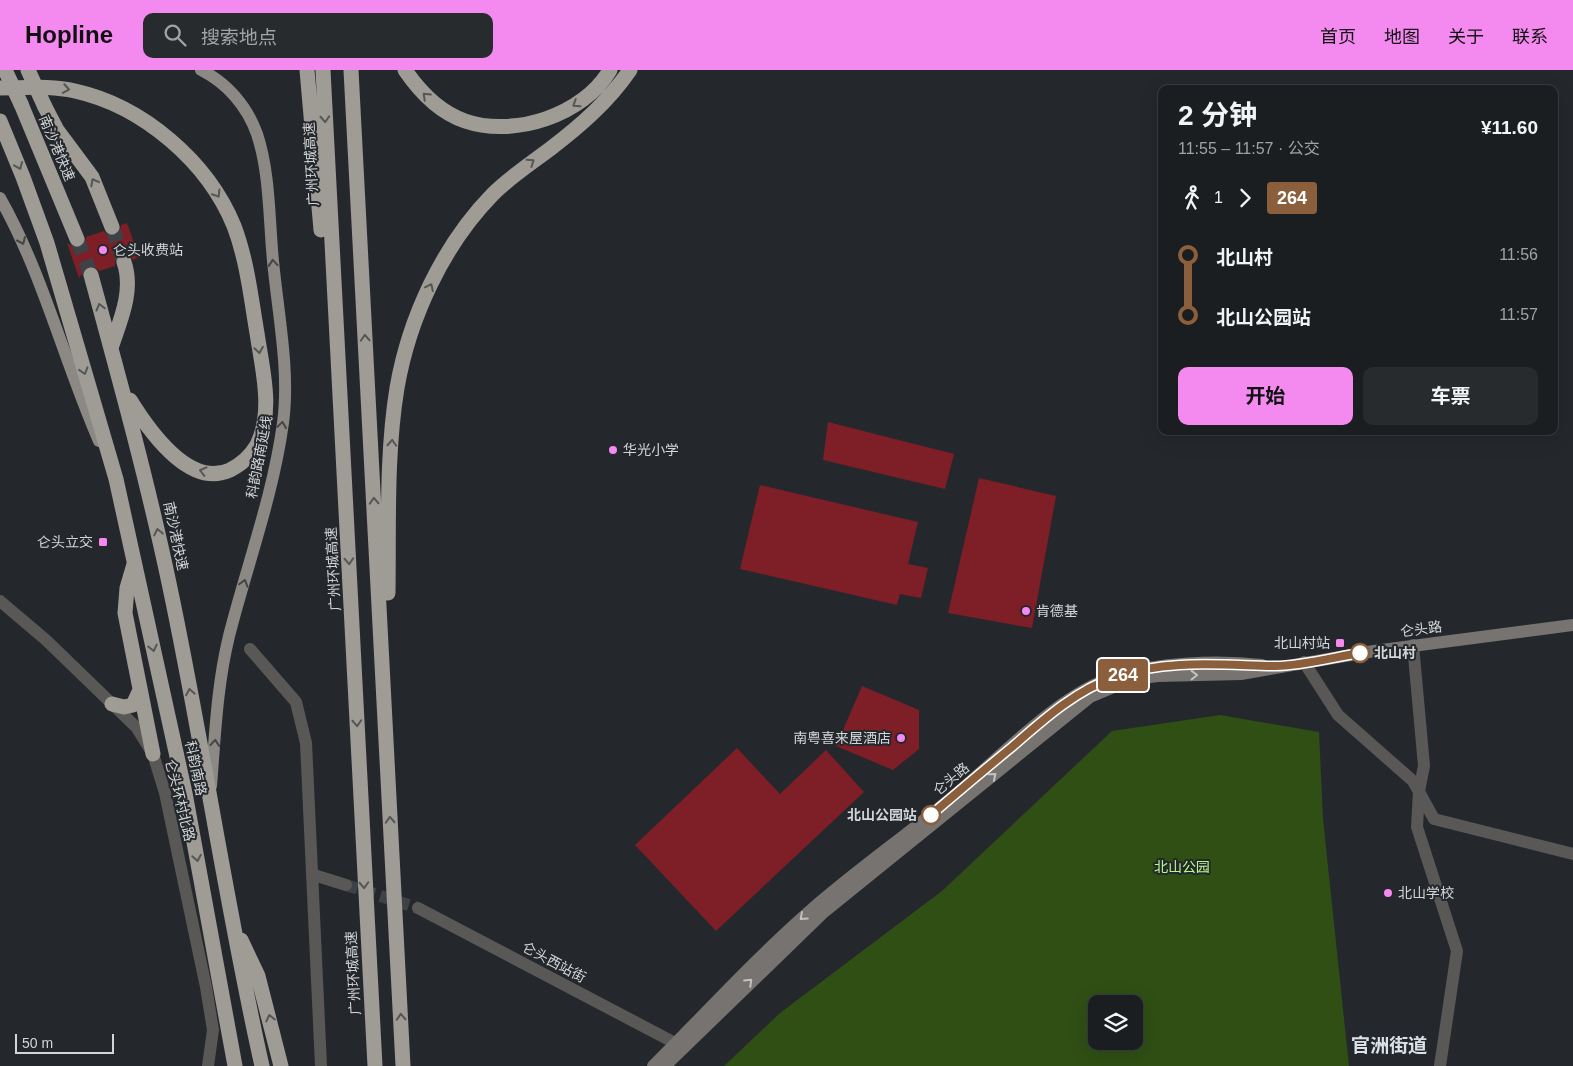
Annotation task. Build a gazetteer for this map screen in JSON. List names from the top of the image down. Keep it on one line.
{"streets":{"highway":["南沙港快速","广州环城高速","科韵南路"],"main road":["科韵路南延线"],"street":["仑头路","仑头环村北路","仑头西站街"]},"crossings":[["南沙港快速","科韵路南延线"],["南沙港快速","科韵南路"],["科韵路南延线","科韵南路"],["仑头路","仑头西站街"]],"one_way":["科韵路南延线"],"districts":["官洲街道"],"parks":["北山公园"],"places":{"other":["仑头收费站","华光小学","肯德基","北山村","南粤喜来屋酒店","北山公园站","北山学校"],"transit":["仑头立交","北山村站"]},"lines":["bus line 264"],"scale_bar":"50 m","page":{"header":"Hopline","search":"搜索地点","nav":["首页","地图","关于","联系"],"on_map":"264","heading":["2 分钟","11:55 – 11:57 · 公交","¥11.60"],"legs":["1","264"],"list":[{"name":"北山村","value":"11:56"},{"name":"北山公园站","value":"11:57"}],"buttons":["开始","车票"],"scale":"50 m"}}
